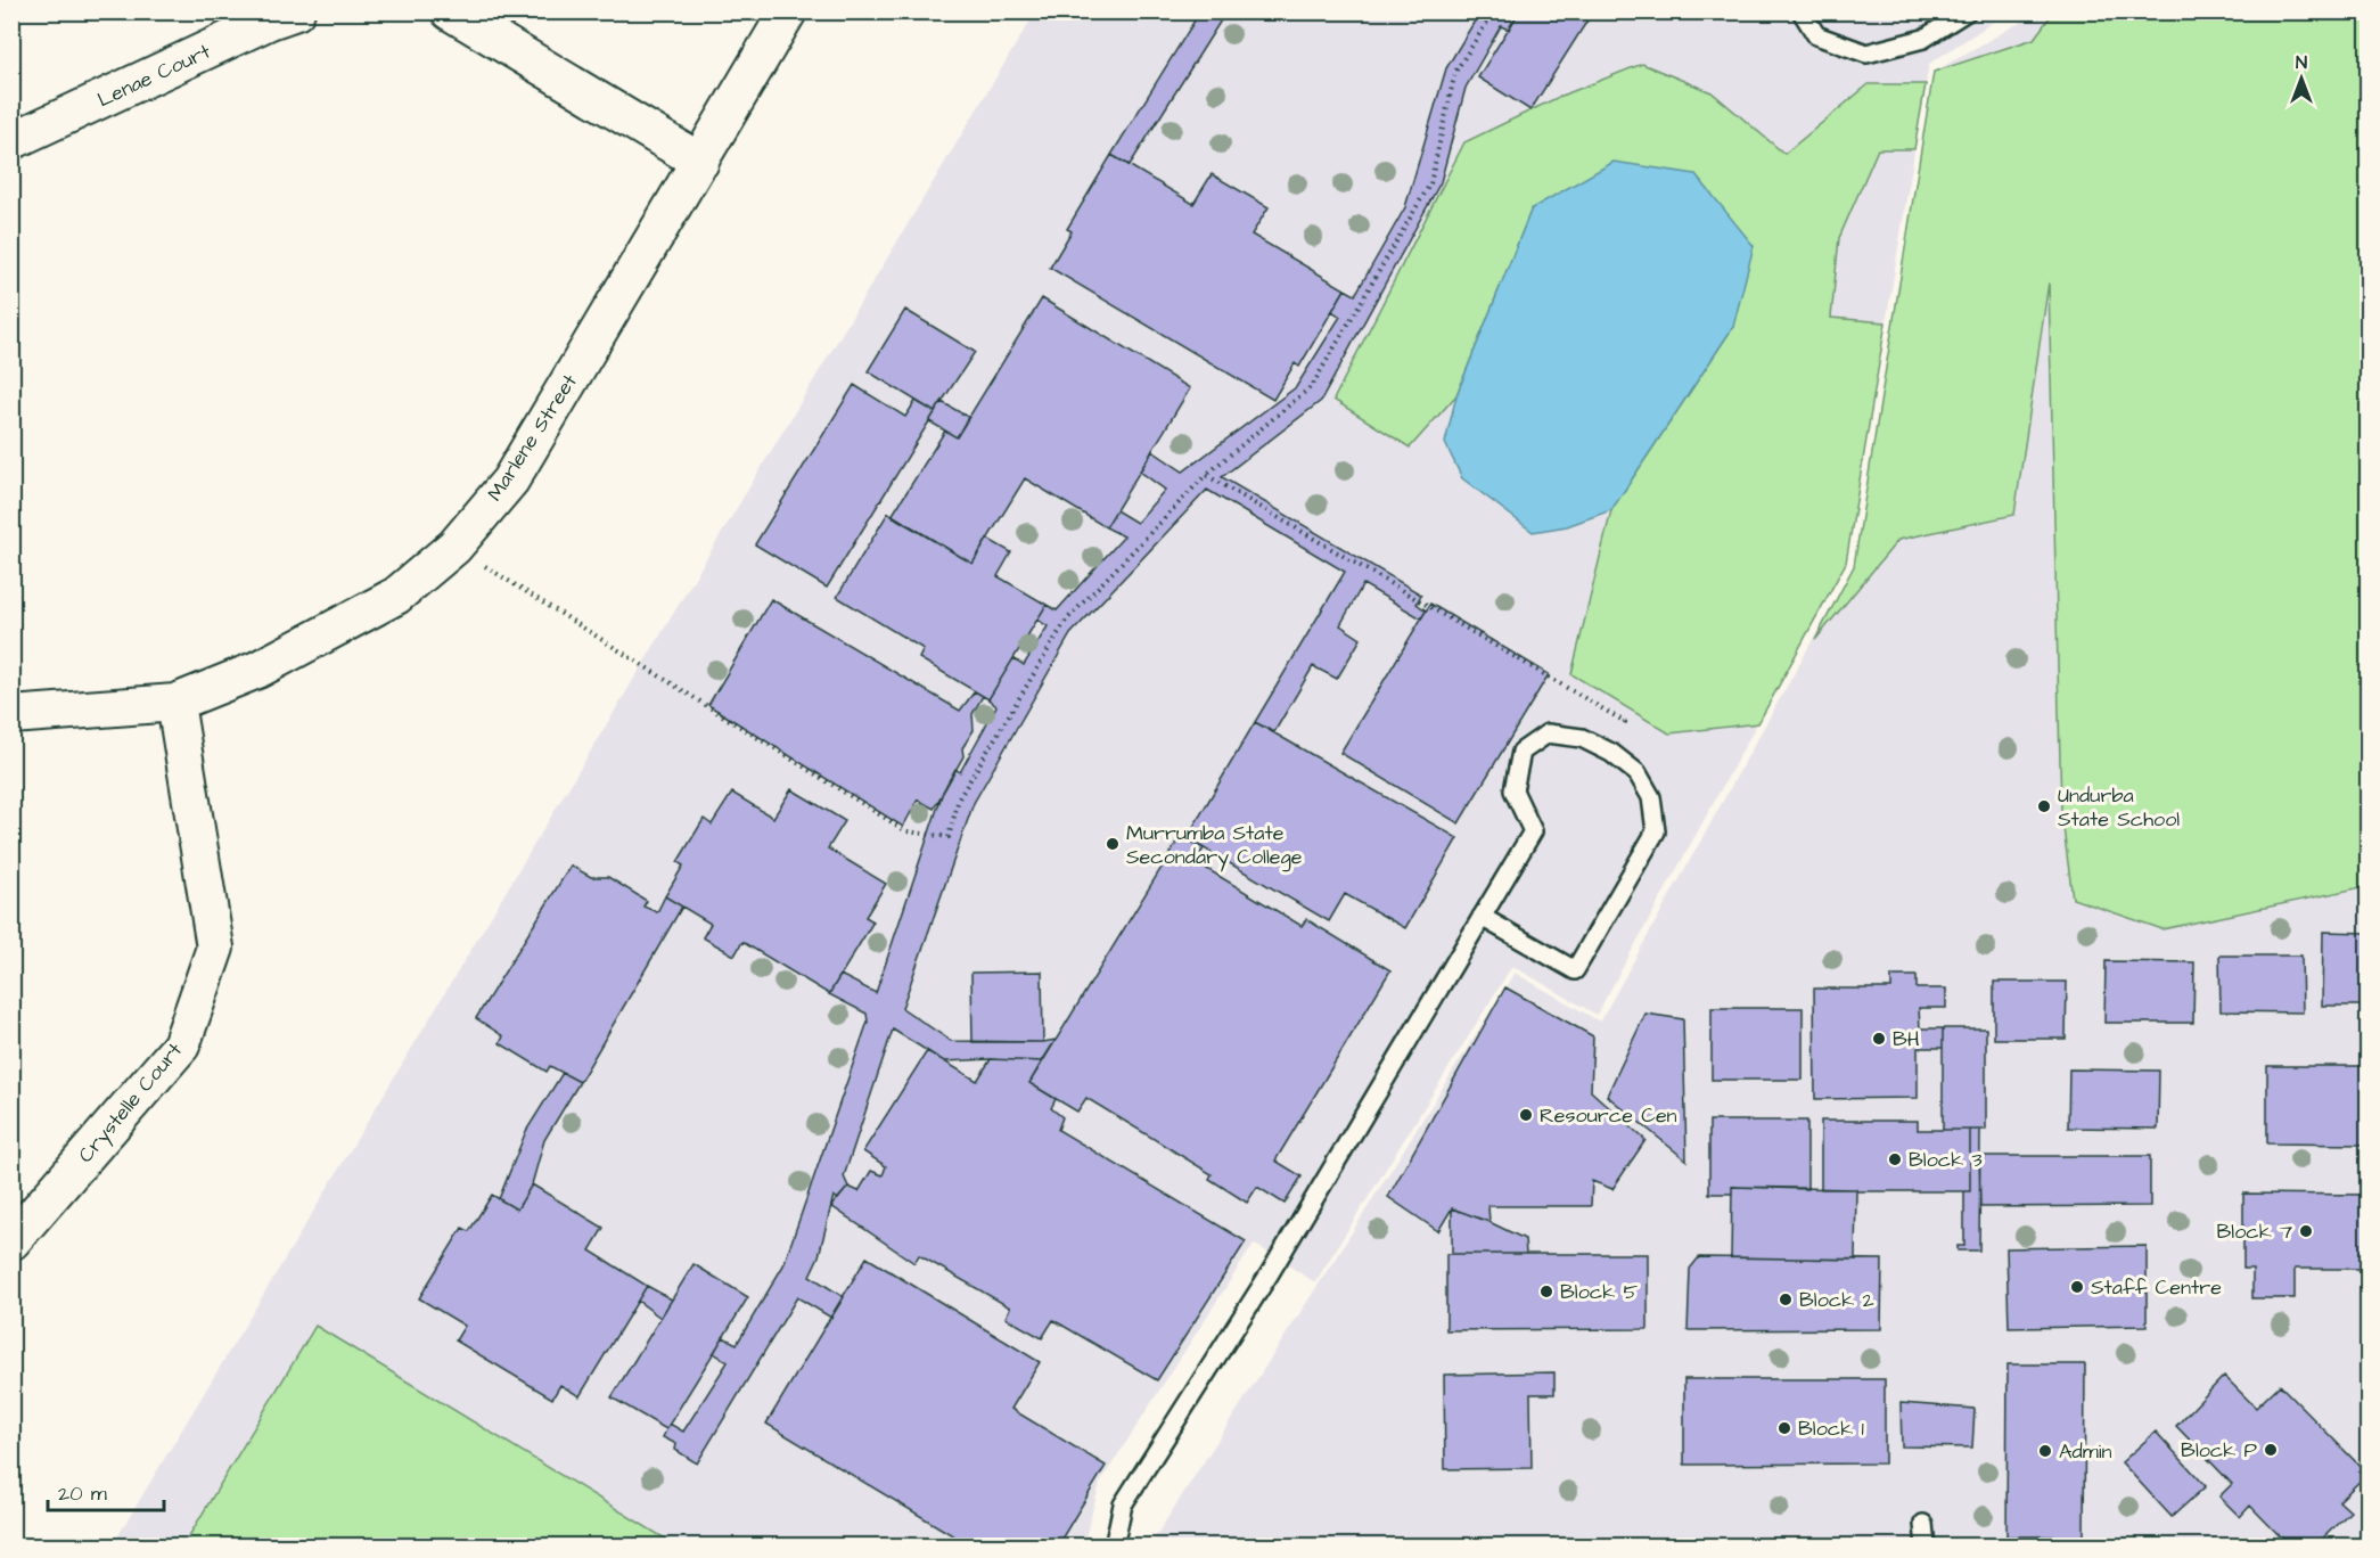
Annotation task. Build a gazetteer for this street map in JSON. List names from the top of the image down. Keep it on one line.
{"streets":{"street":["Lenae Court","Marlene Street","Crystelle Court"]},"crossings":[["Marlene Street","Crystelle Court"]],"places":["Undurba State School","Murrumba State Secondary College","BH","Resource Cen","Block 3","Block 7","Staff Centre","Block 5","Block 2","Block 1","Block P","Admin"],"scale_bar":"20 m","north":"top"}
